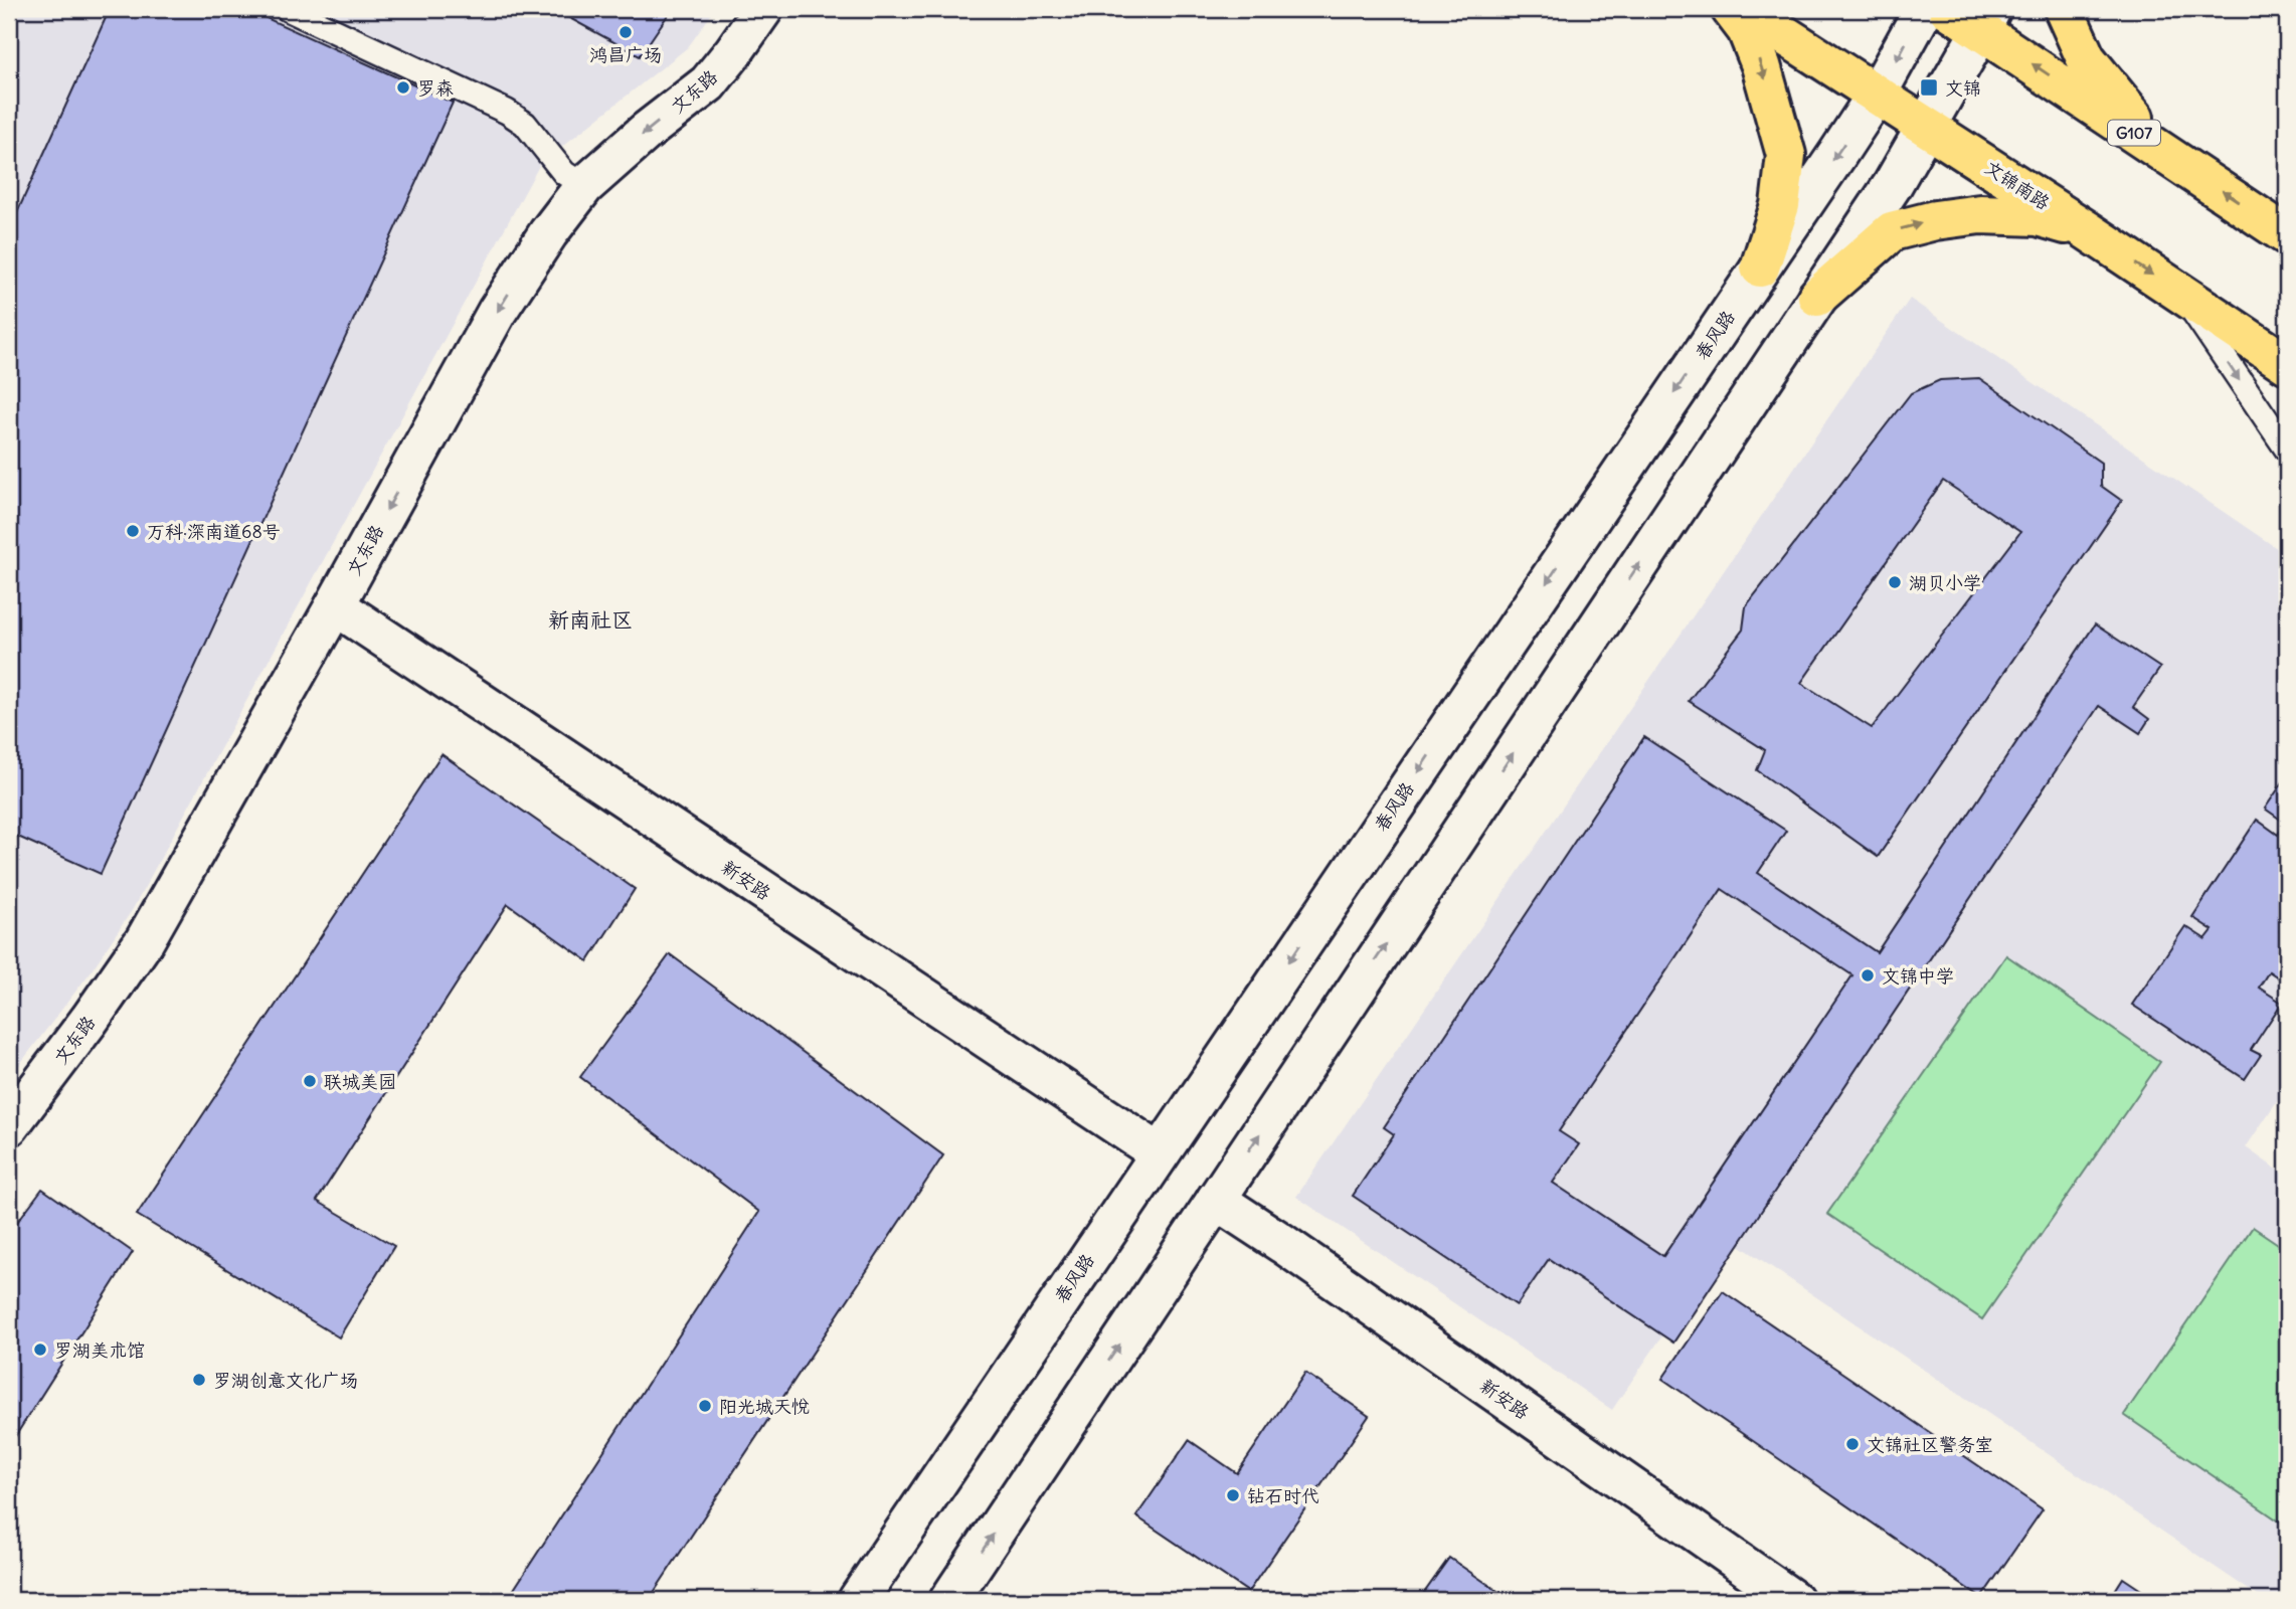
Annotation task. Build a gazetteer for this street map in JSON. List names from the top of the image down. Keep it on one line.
{"streets":{"highway":["G107","文锦南路"],"street":["文东路","春风路","新安路"]},"crossings":[["文东路","新安路"],["文锦南路","春风路"],["春风路","新安路"]],"one_way":["文东路"],"districts":["新南社区"],"places":{"other":["鸿昌广场","罗森","万科·深南道68号","湖贝小学","文锦中学","联城美园","罗湖美术馆","罗湖创意文化广场","阳光城天悦","文锦社区警务室","钻石时代"],"transit":["文锦"]}}
